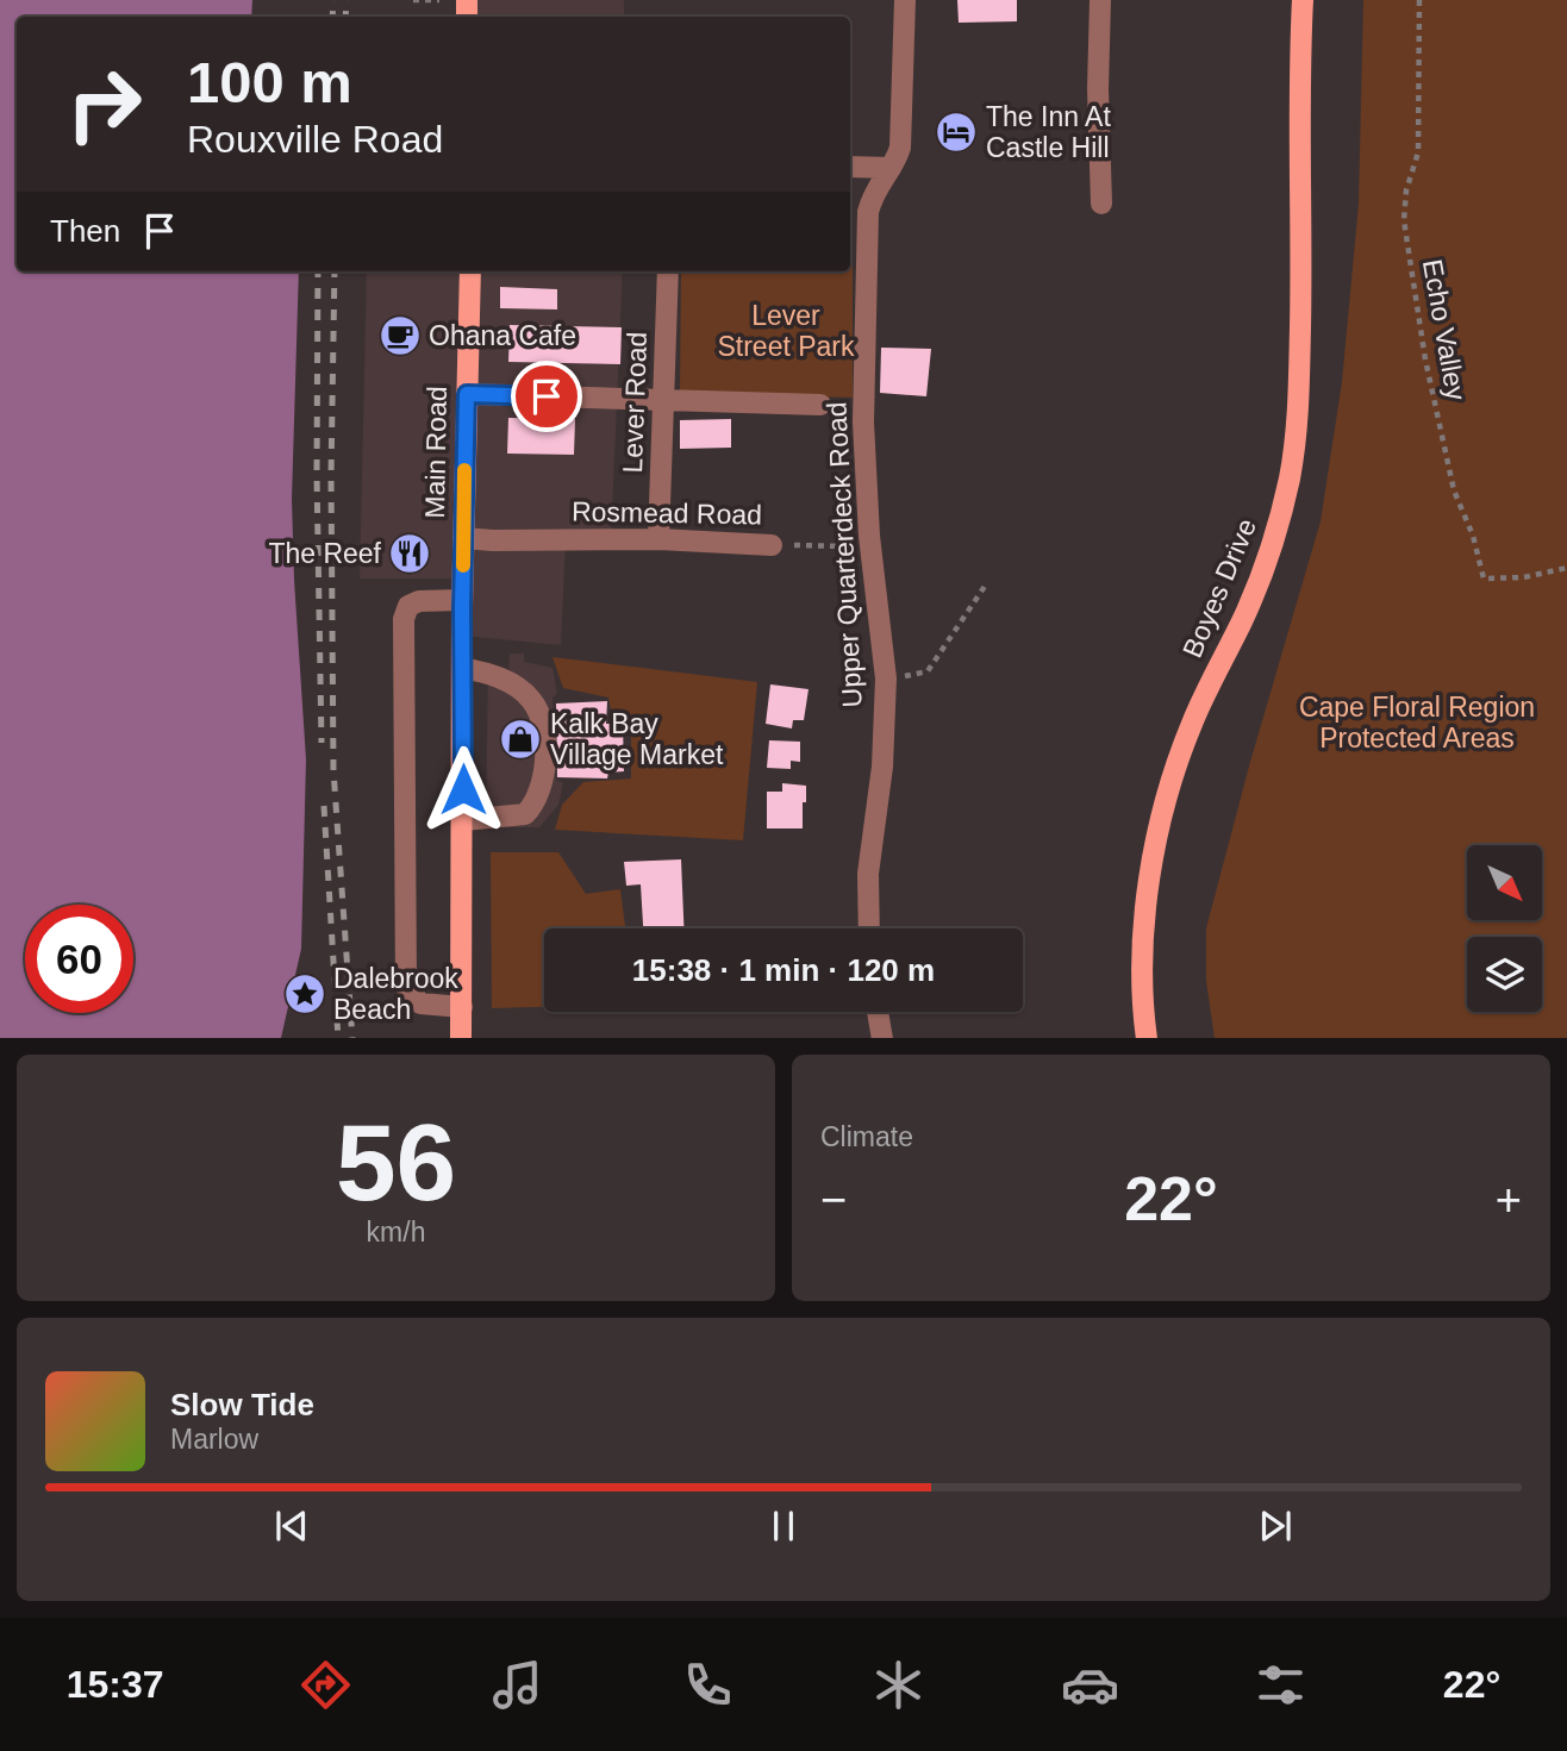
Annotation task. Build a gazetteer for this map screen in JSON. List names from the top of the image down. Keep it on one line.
{"streets":{"main road":["Main Road","Boyes Drive"],"street":["Lever Road","Rosmead Road","Upper Quarterdeck Road"],"path":["Echo Valley"]},"crossings":[["Lever Road","Rosmead Road"],["Main Road","Rosmead Road"],["Rosmead Road","Upper Quarterdeck Road"]],"parks":["Lever Street Park","Cape Floral Region Protected Areas"],"places":{"hotel":["The Inn At Castle Hill"],"cafe":["Ohana Cafe"],"restaurant":["The Reef"],"shop":["Kalk Bay Village Market"],"place":["Dalebrook Beach"]},"north":"bottom right","page":{"turn":["100 m","Rouxville Road"],"then":"Then","limit":"60","trip":"15:38 · 1 min · 120 m","tile":[["56","km/h"],"Climate"],"heat":["−","22°","+"],"song":["Slow Tide","Marlow"],"tabs":["15:37","22°"]}}
